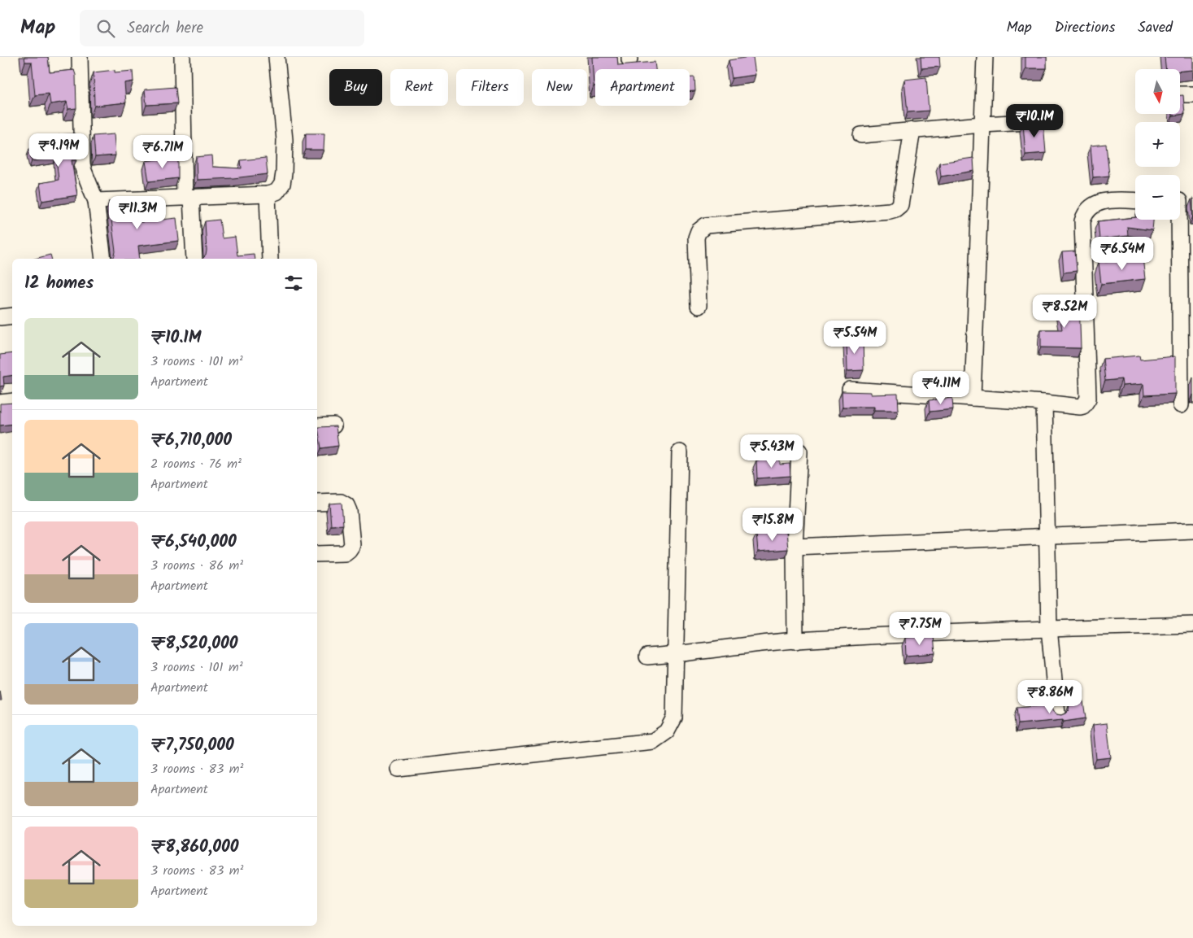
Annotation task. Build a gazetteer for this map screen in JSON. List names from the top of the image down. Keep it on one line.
{"north":"bottom","page":{"header":"Map","search":"Search here","nav":["Map","Directions","Saved"],"map_buttons":["+","−"],"chip":["Buy","Rent","Filters","New","Apartment"],"price":["₹10.1M","₹9.19M","₹6.71M","₹11.3M","₹6.54M","₹8.52M","₹5.54M","₹4.11M","₹5.43M","₹15.8M","₹7.75M","₹8.86M"],"heading":"12 homes","list":[{"name":"₹10.1M","note":"3 rooms · 101 m² · Apartment"},{"name":"₹6,710,000","note":"2 rooms · 76 m² · Apartment"},{"name":"₹6,540,000","note":"3 rooms · 86 m² · Apartment"},{"name":"₹8,520,000","note":"3 rooms · 101 m² · Apartment"},{"name":"₹7,750,000","note":"3 rooms · 83 m² · Apartment"},{"name":"₹8,860,000","note":"3 rooms · 83 m² · Apartment"}]}}
